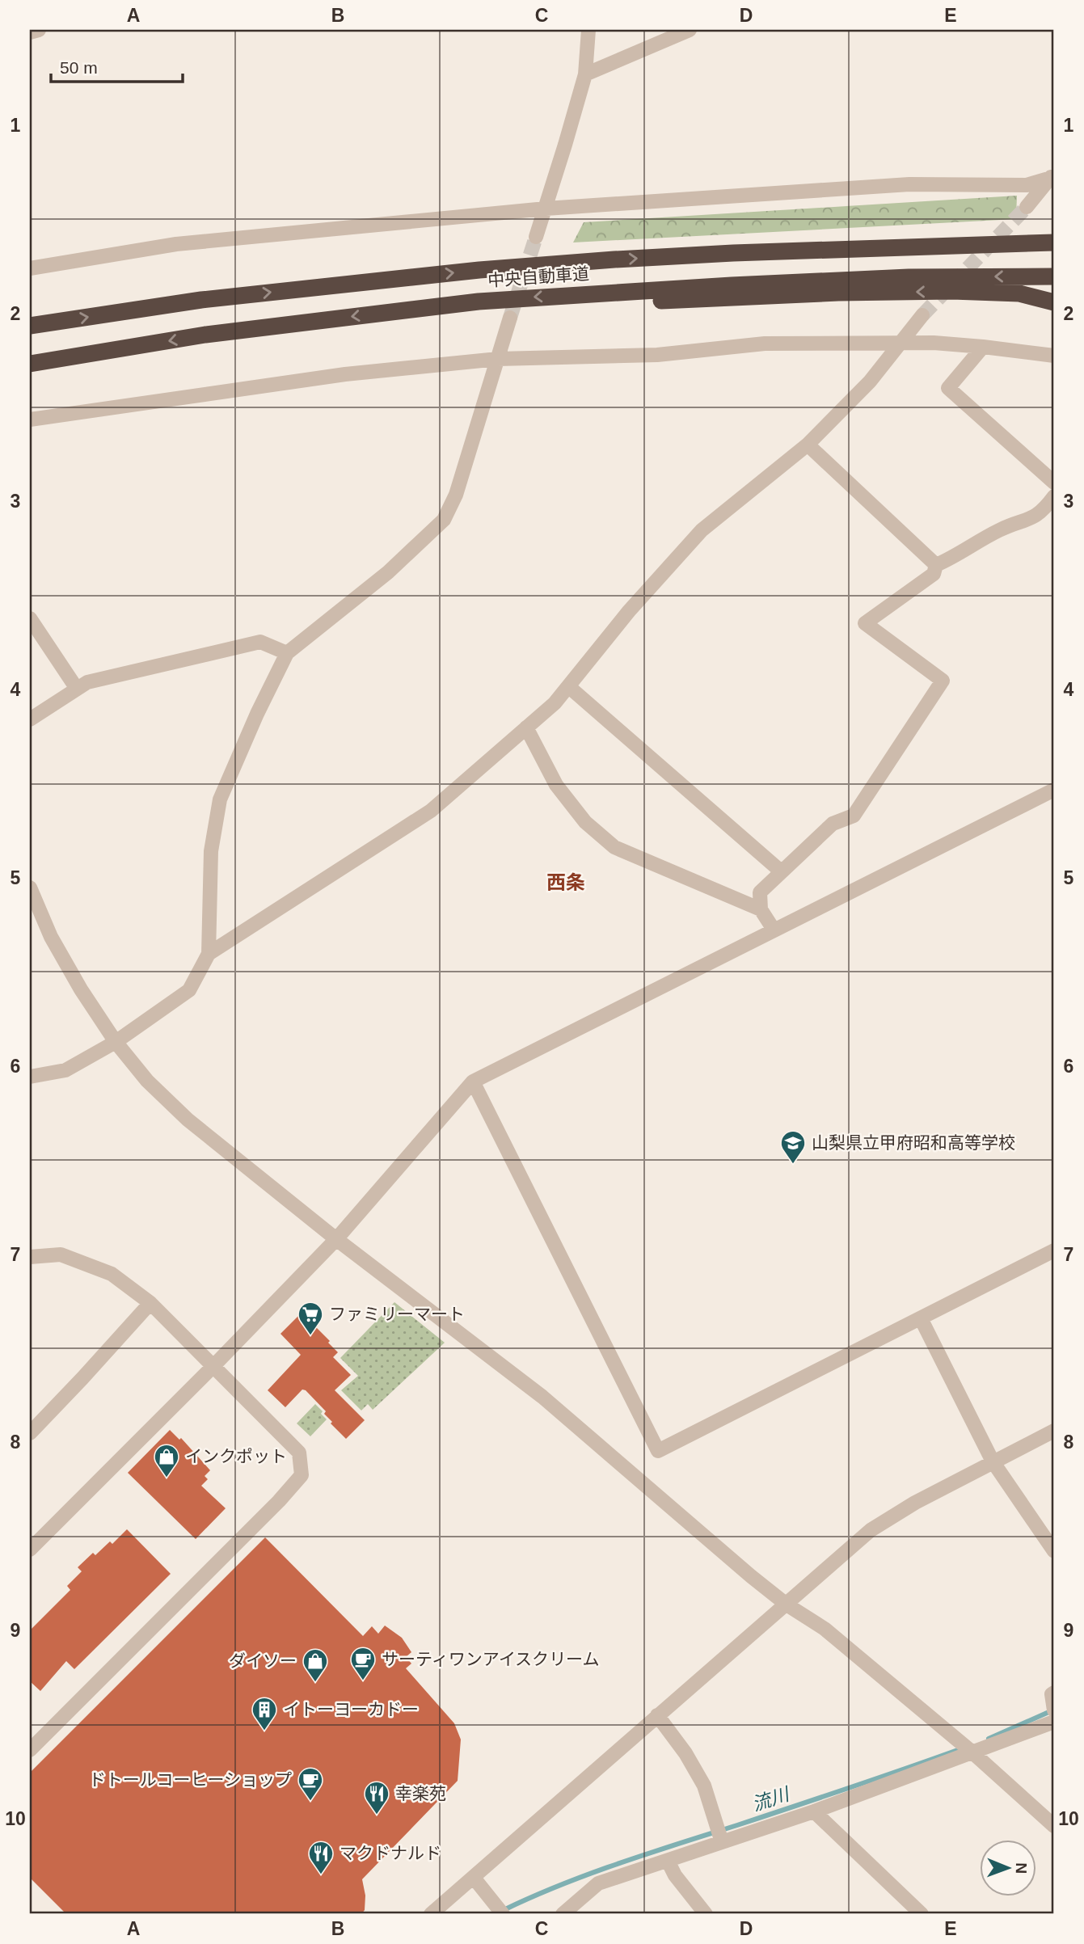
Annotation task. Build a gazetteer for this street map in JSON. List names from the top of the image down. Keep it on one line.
{"streets":{"highway":["中央自動車道"]},"districts":["西条"],"water":["流川"],"places":{"school or university":["山梨県立甲府昭和高等学校"],"supermarket":["ファミリーマート"],"shop":["インクポット","ダイソー"],"cafe":["サーティワンアイスクリーム","ドトールコーヒーショップ"],"building":["イトーヨーカドー"],"restaurant":["幸楽苑","マクドナルド"]},"scale_bar":"50 m","north":"right","grid":{"columns":["A","B","C","D","E"],"rows":["1","2","3","4","5","6","7","8","9","10"]}}
